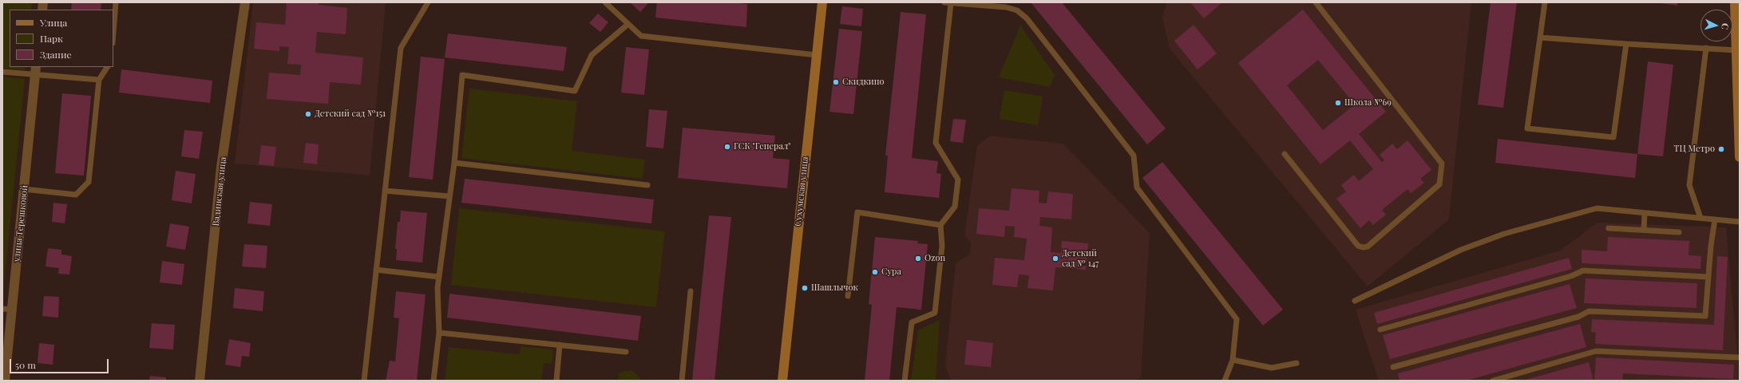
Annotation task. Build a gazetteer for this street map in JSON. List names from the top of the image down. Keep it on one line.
{"streets":{"main road":["Сухумская улица"],"street":["Вадинская улица","улица Терешковой"]},"places":["Скидкино","Школа №69","Детский сад №151","ГСК \"Генерал\"","ТЦ Метро","Ozon","Детский сад № 147","Сура","Шашлычок"],"legend":["Улица","Парк","Здание"],"scale_bar":"50 m","north":"right"}
